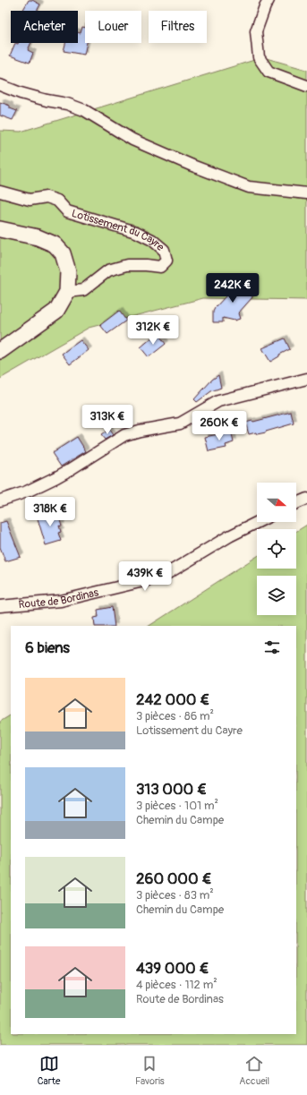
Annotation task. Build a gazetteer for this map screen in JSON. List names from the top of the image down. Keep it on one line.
{"streets":{"street":["Lotissement du Cayre","Route de Bordinas"]},"north":"right","page":{"chip":["Acheter","Louer","Filtres"],"price":["242K €","312K €","313K €","260K €","318K €","439K €"],"heading":"6 biens","list":[{"name":"242 000 €","note":"3 pièces · 86 m² · Lotissement du Cayre"},{"name":"313 000 €","note":"3 pièces · 101 m² · Chemin du Campe"},{"name":"260 000 €","note":"3 pièces · 83 m² · Chemin du Campe"},{"name":"439 000 €","note":"4 pièces · 112 m² · Route de Bordinas"}],"tabs":["Carte","Favoris","Accueil"]}}
